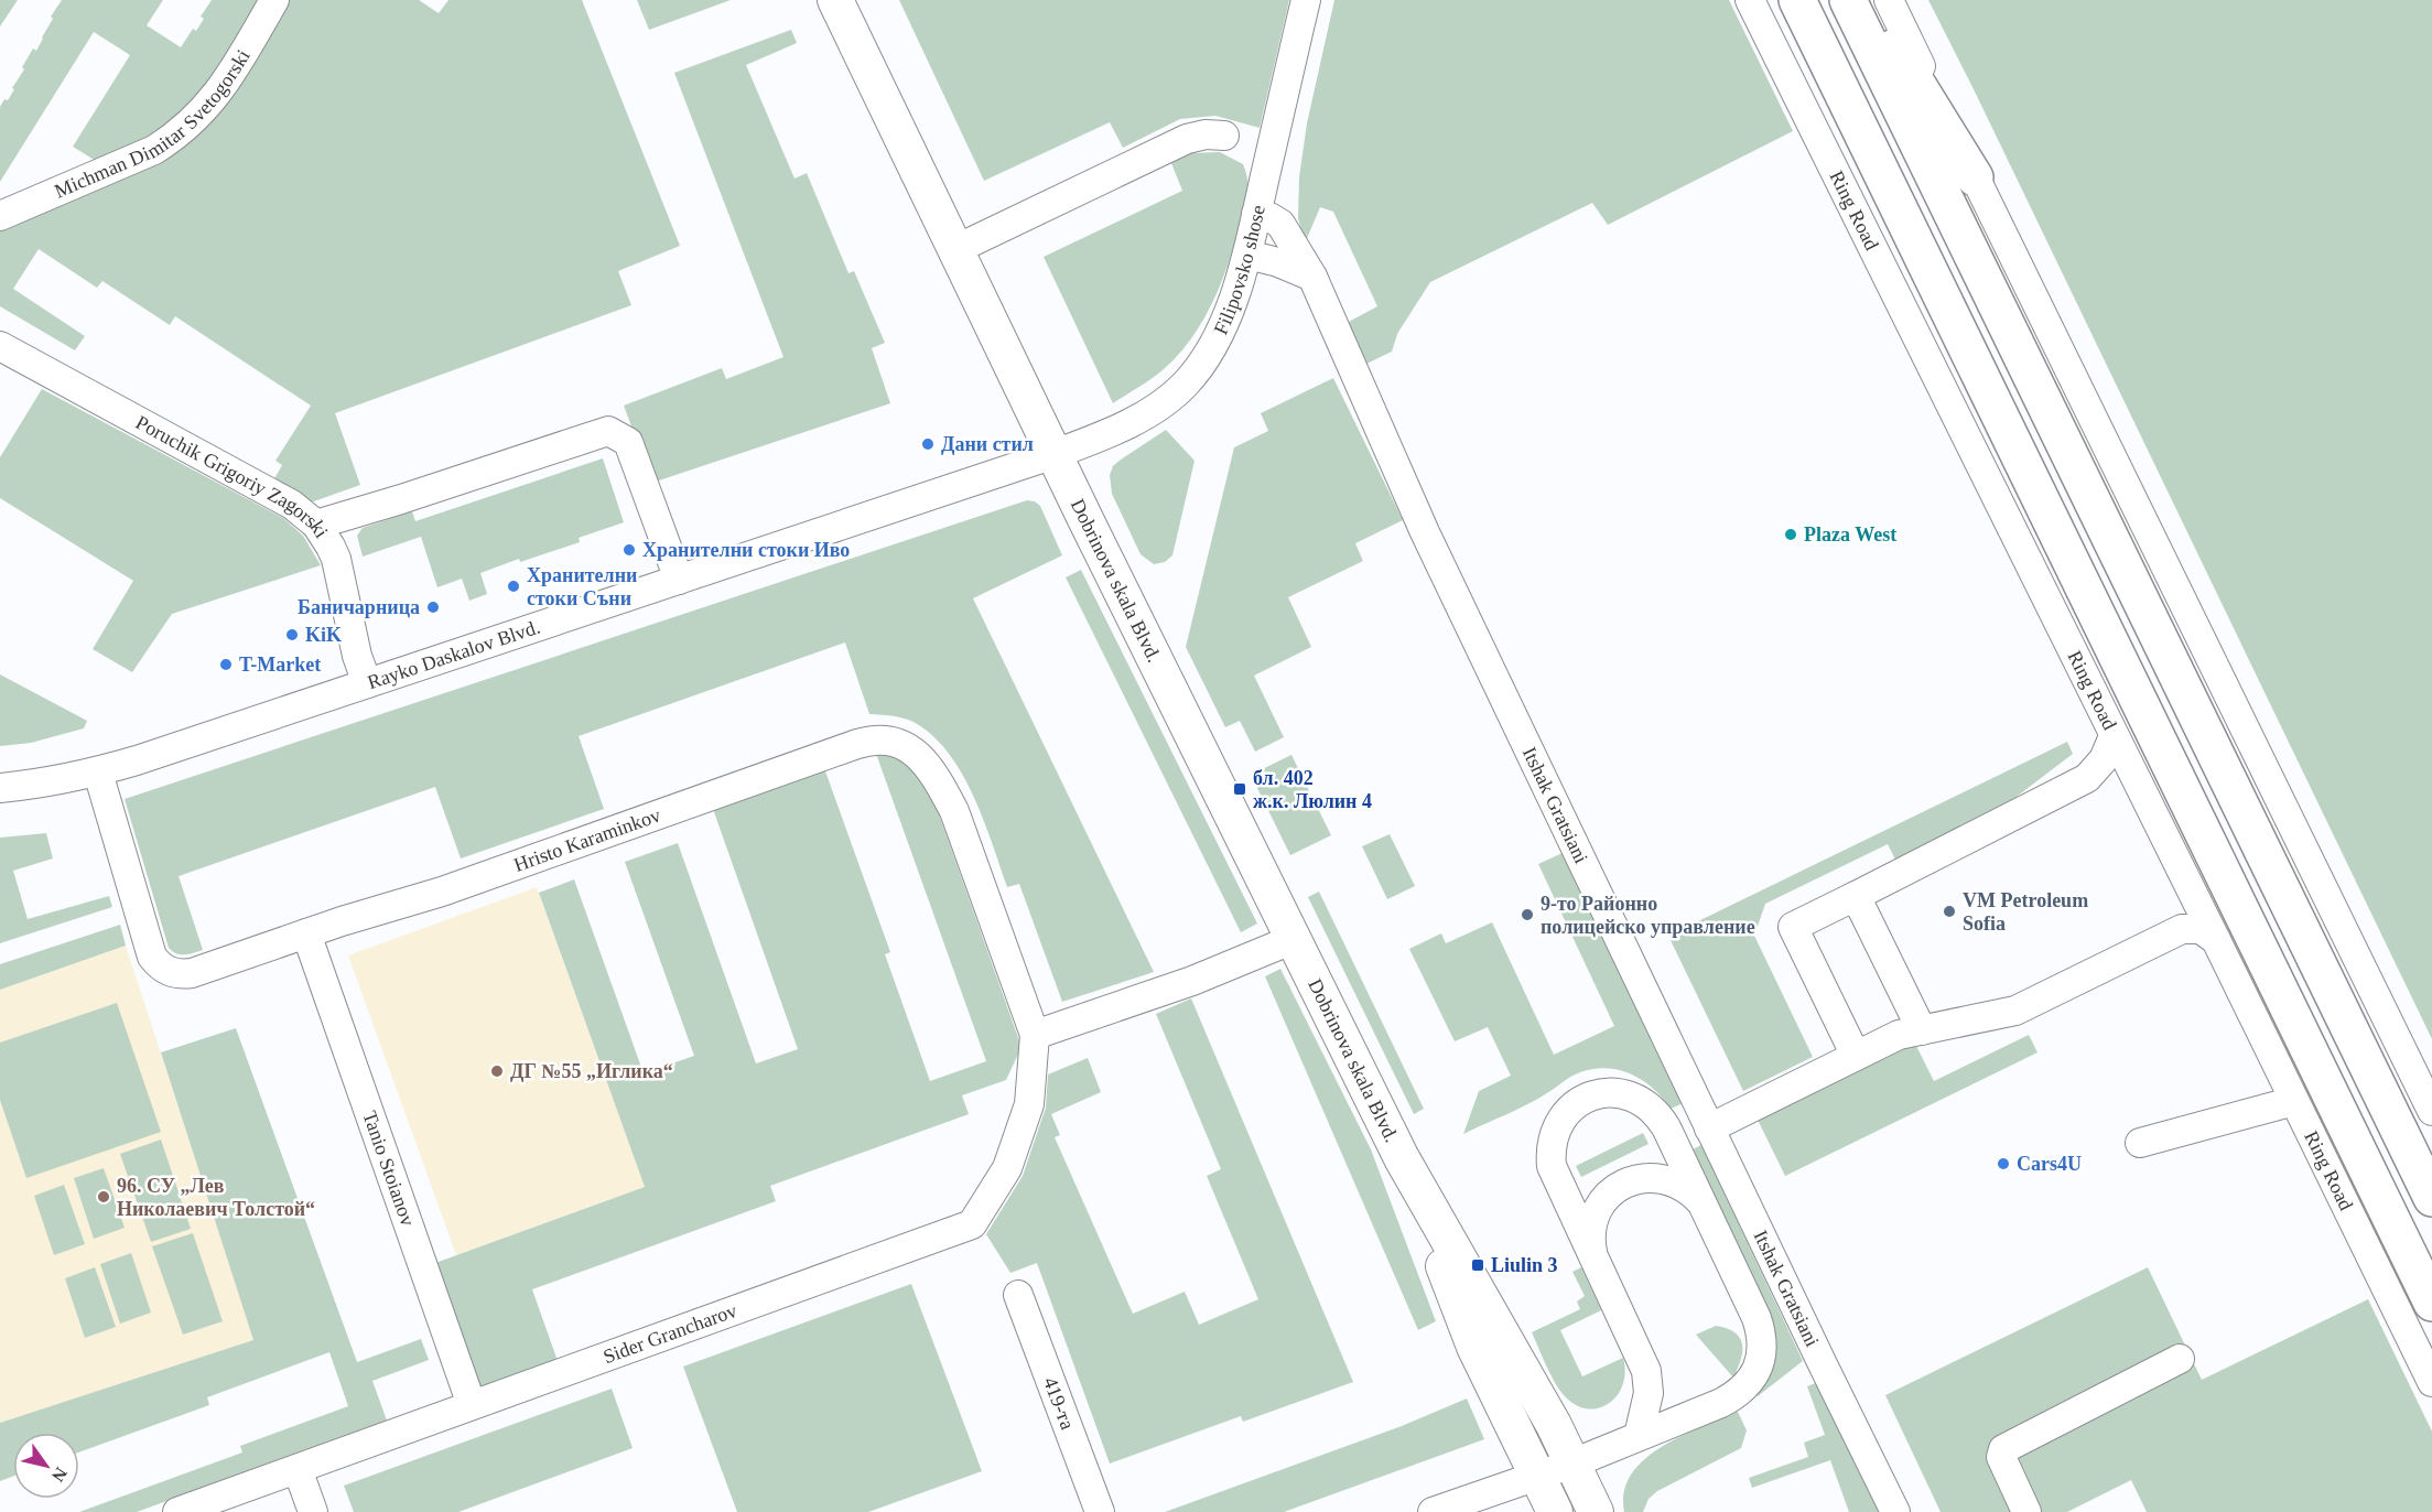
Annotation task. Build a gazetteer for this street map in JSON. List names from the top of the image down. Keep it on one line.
{"streets":{"highway":["Ring Road"],"main road":["Dobrinova skala Blvd."],"street":["Michman Dimitar Svetogorski","Filipovsko shose","Poruchik Grigoriy Zagorski","Rayko Daskalov Blvd.","Itshak Gratsiani","Hristo Karaminkov","Tanio Stoianov","Sider Grancharov","419-та"]},"crossings":[["Filipovsko shose","Dobrinova skala Blvd."],["Filipovsko shose","Rayko Daskalov Blvd."],["Filipovsko shose","Itshak Gratsiani"],["Poruchik Grigoriy Zagorski","Rayko Daskalov Blvd."],["Dobrinova skala Blvd.","Rayko Daskalov Blvd."],["Rayko Daskalov Blvd.","Hristo Karaminkov"],["Hristo Karaminkov","Tanio Stoianov"],["Hristo Karaminkov","Sider Grancharov"],["Tanio Stoianov","Sider Grancharov"]],"places":{"other":["Дани стил","Plaza West","Хранителни стоки Иво","Хранителни стоки Съни","Баничарница","KiK","T-Market","VM Petroleum Sofia","9-то Районно полицейско управление","ДГ №55 „Иглика“","Cars4U","96. СУ „Лев Николаевич Толстой“"],"transit":["бл. 402 ж.к. Люлин 4","Liulin 3"]},"north":"bottom right"}
